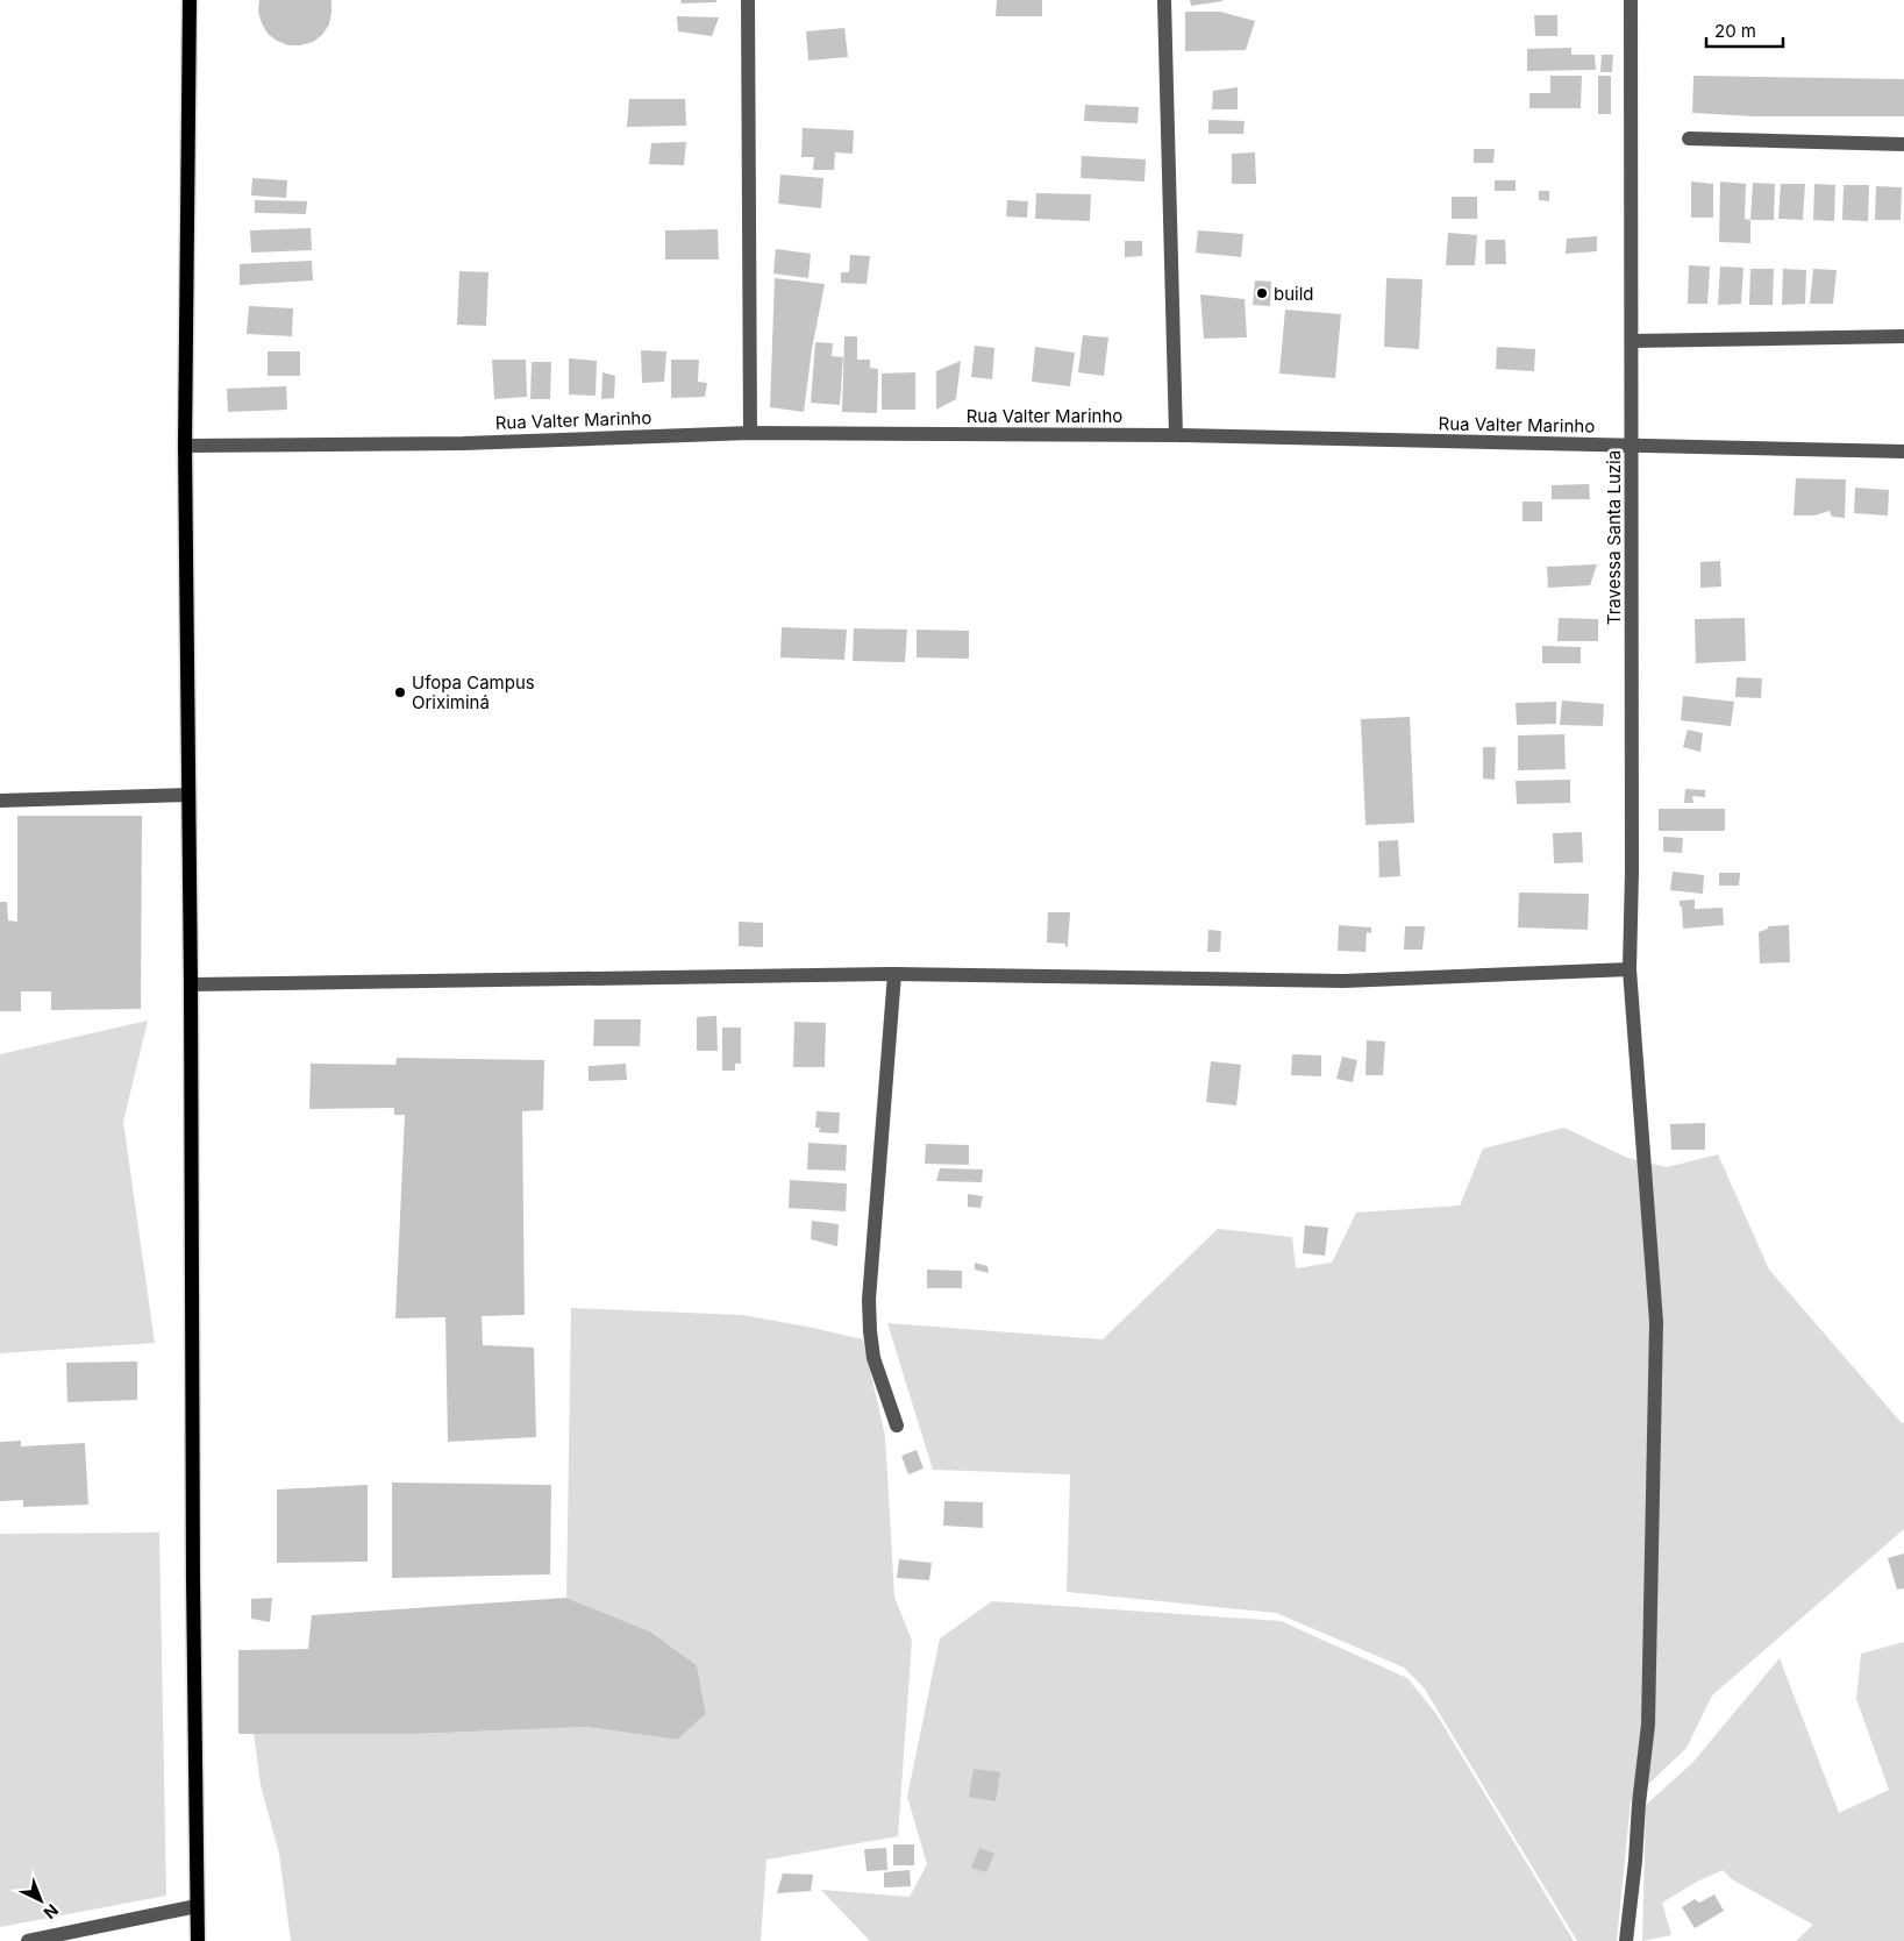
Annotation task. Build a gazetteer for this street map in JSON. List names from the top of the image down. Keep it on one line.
{"streets":{"street":["Rua Valter Marinho","Travessa Santa Luzia"]},"crossings":[["Rua Valter Marinho","Travessa Santa Luzia"]],"places":["build","Ufopa Campus Oriximiná"],"scale_bar":"20 m","north":"bottom right"}
